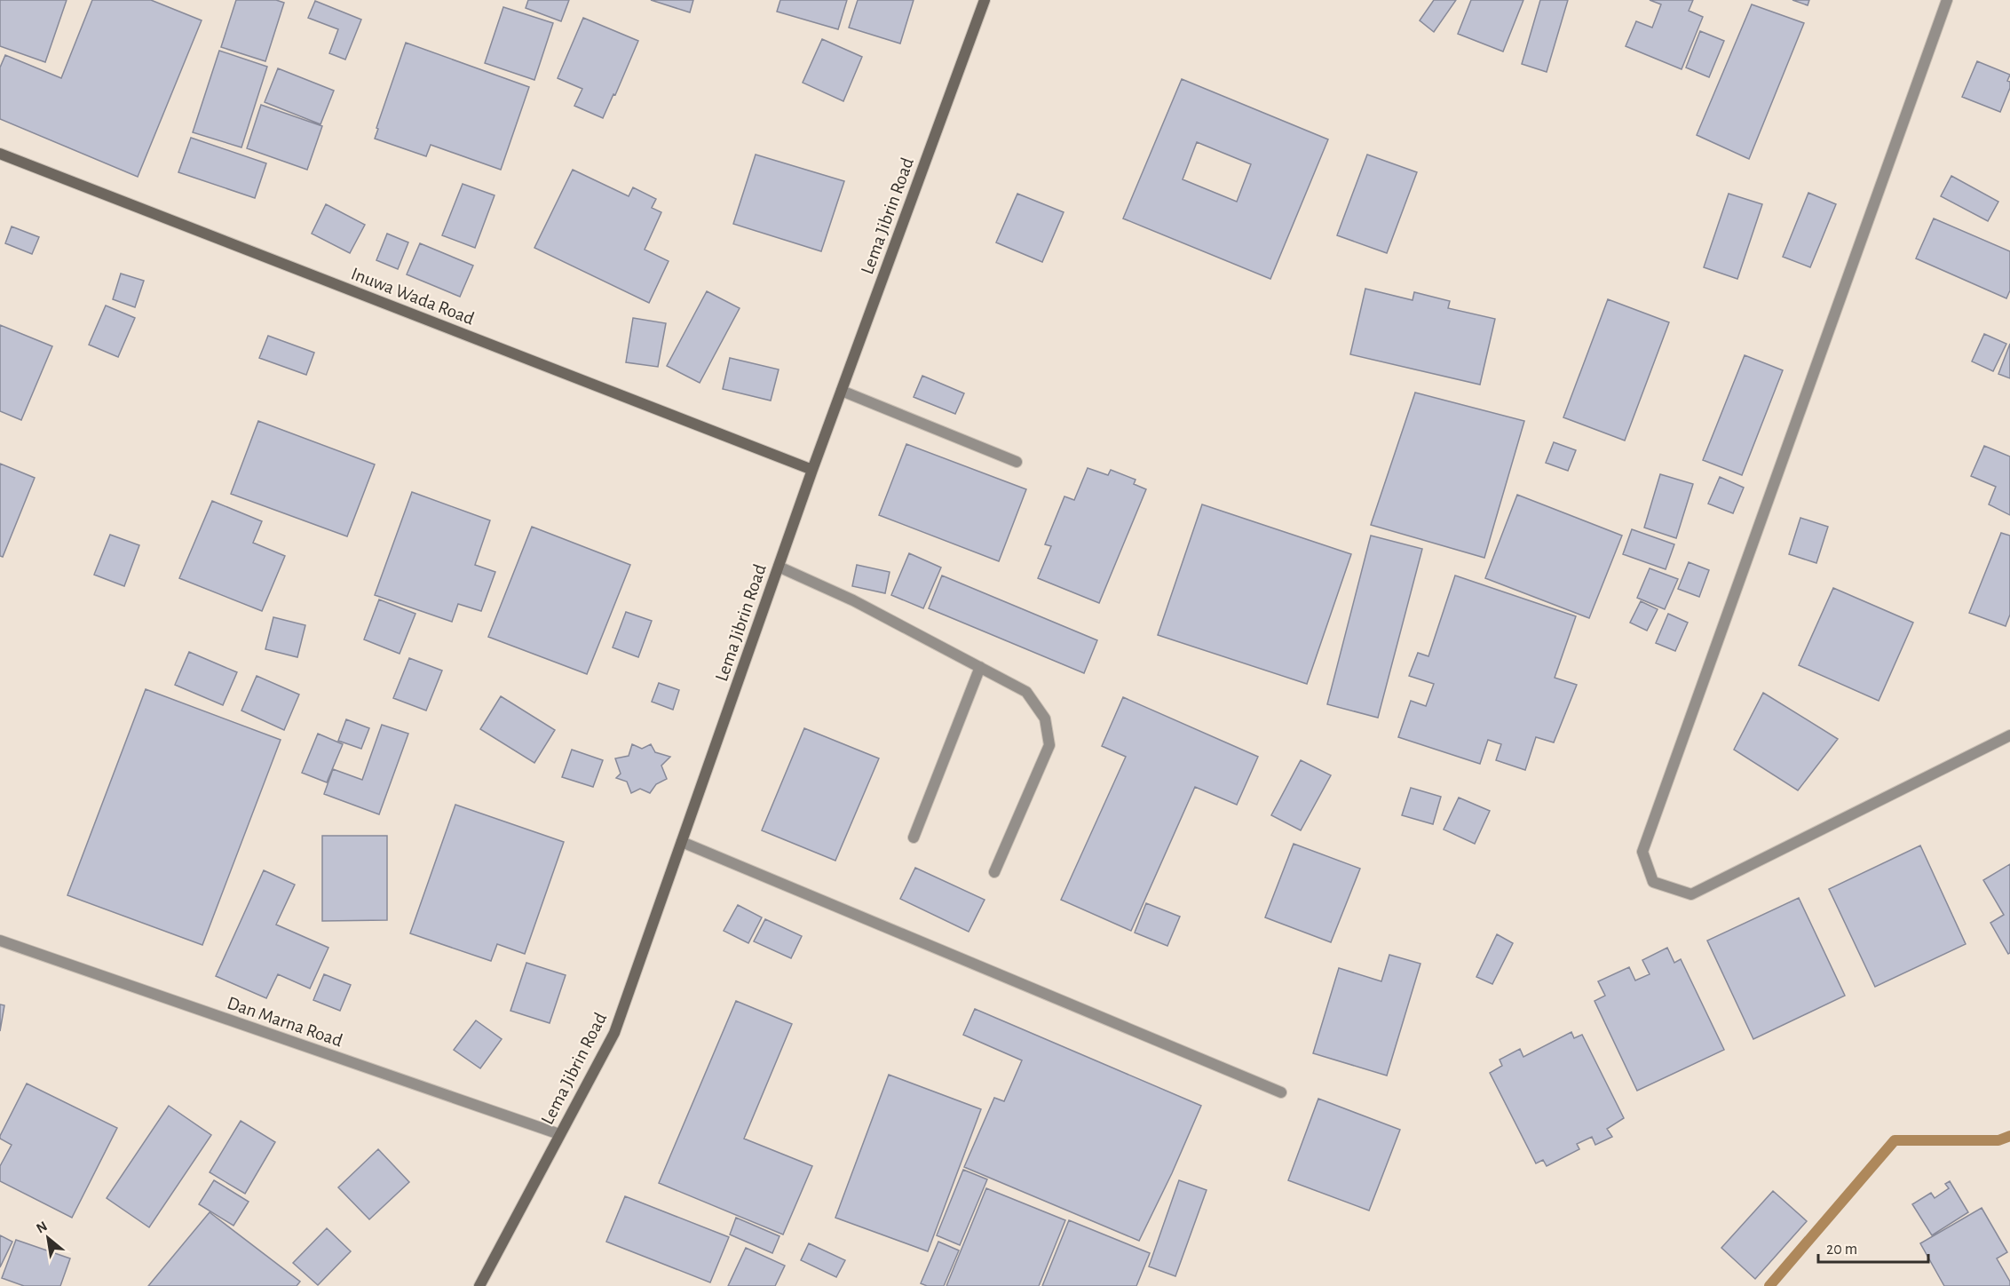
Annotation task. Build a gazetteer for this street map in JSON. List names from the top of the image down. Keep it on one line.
{"streets":{"street":["Lema Jibrin Road","Inuwa Wada Road","Dan Marna Road"]},"crossings":[["Lema Jibrin Road","Inuwa Wada Road"],["Lema Jibrin Road","Dan Marna Road"]],"scale_bar":"20 m","north":"top left"}
